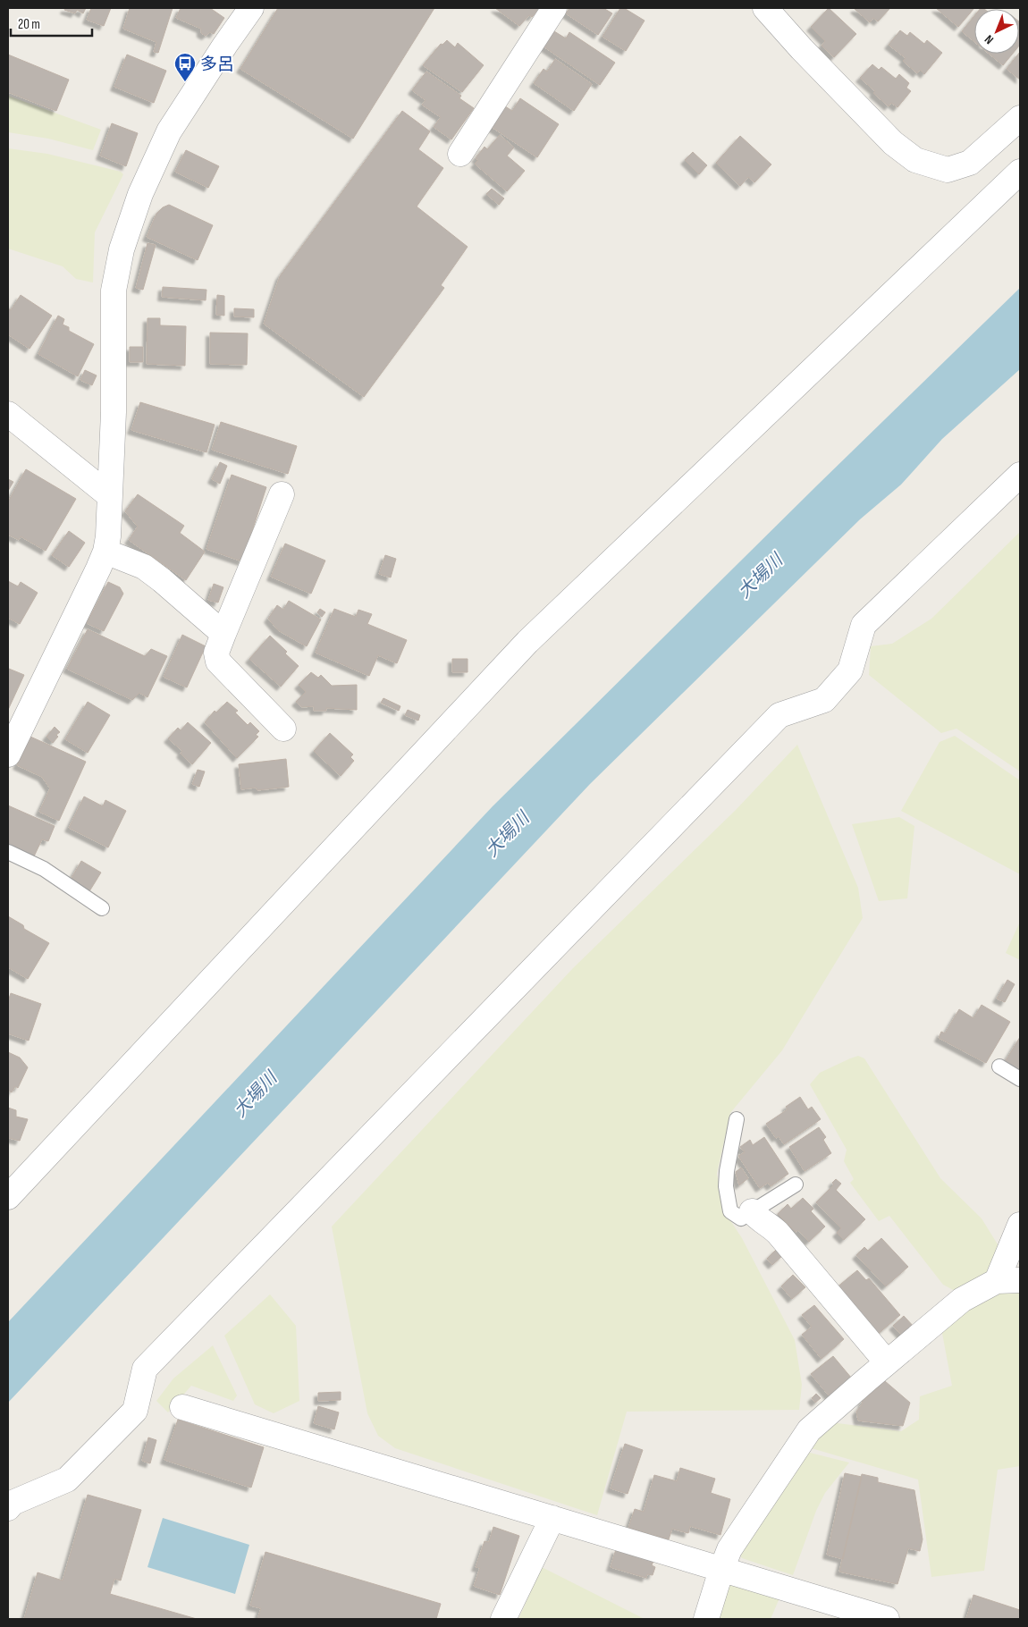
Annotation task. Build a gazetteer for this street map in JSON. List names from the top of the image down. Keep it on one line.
{"water":["大場川"],"places":{"bus stop":["多呂"]},"scale_bar":"20 m","north":"bottom left"}
